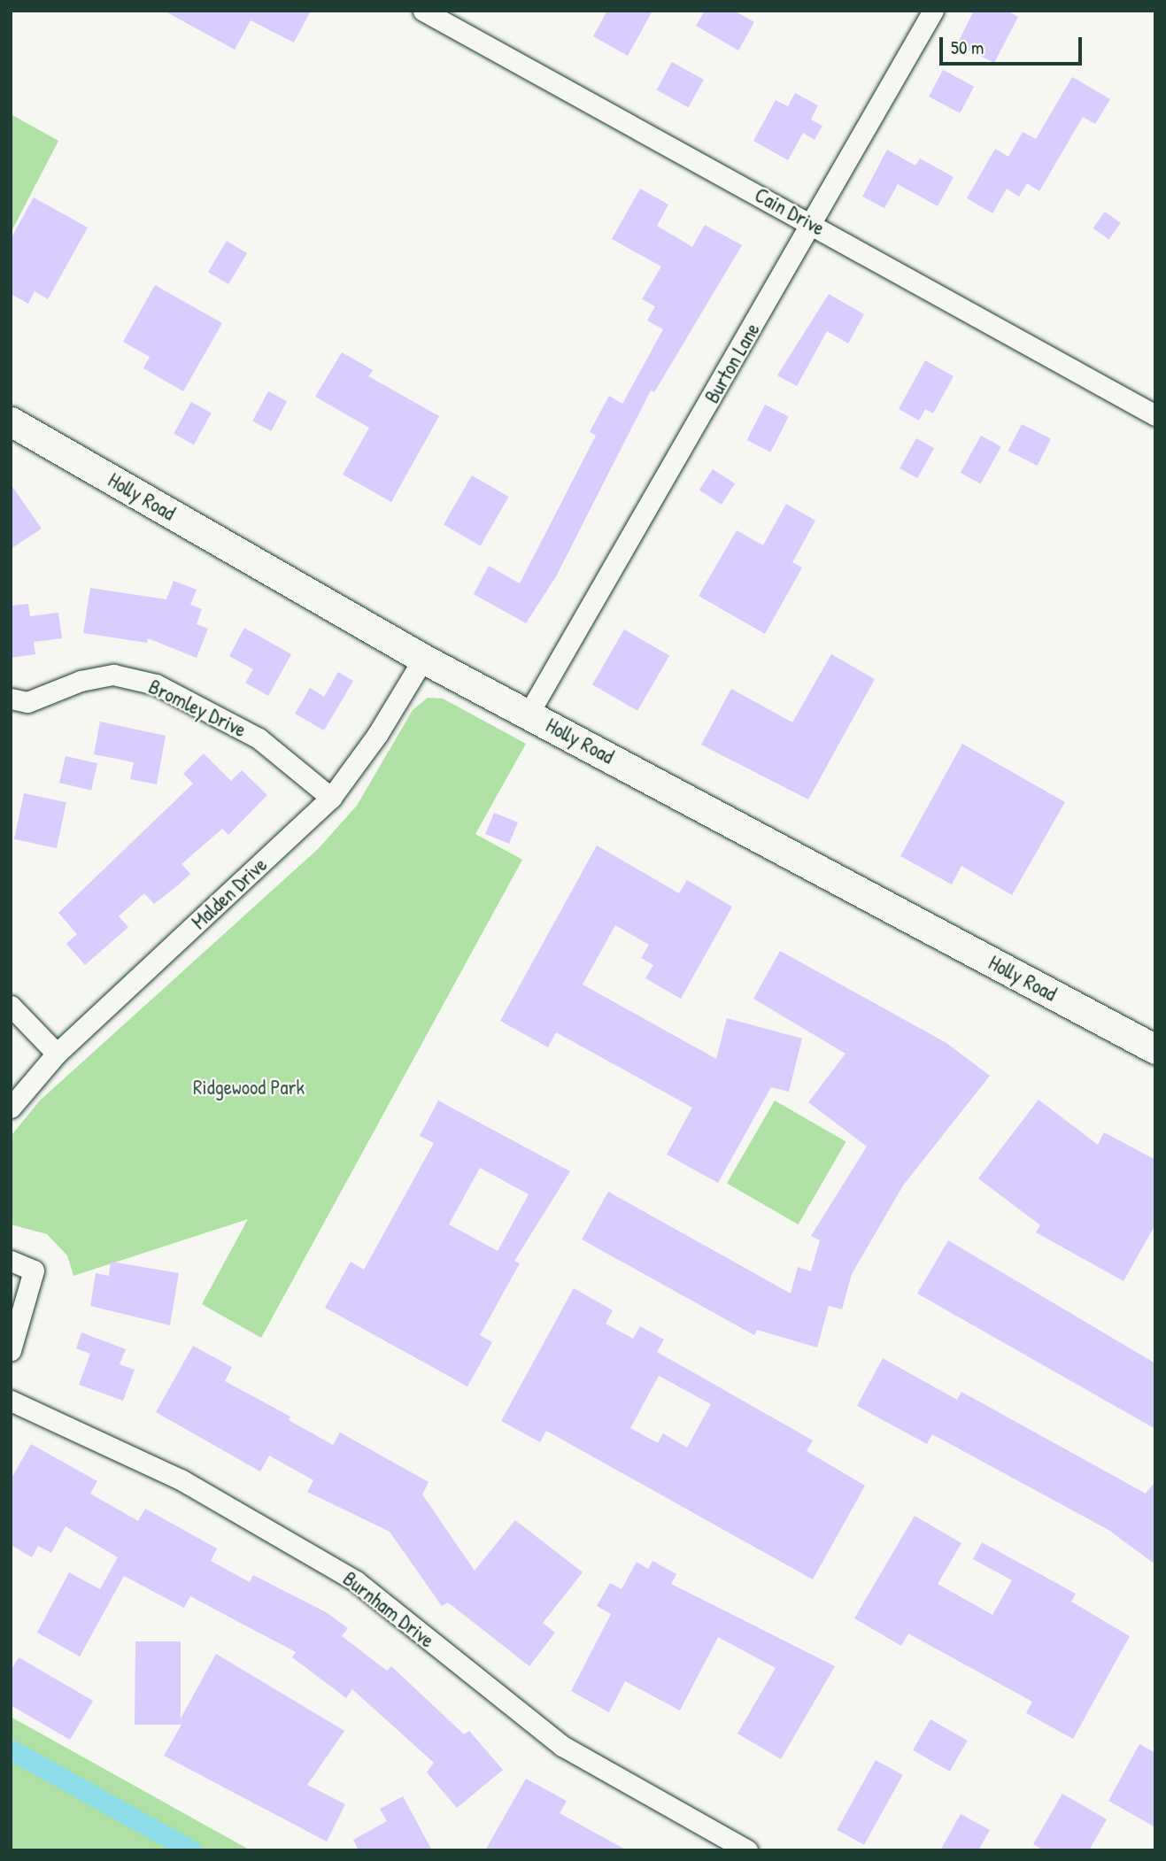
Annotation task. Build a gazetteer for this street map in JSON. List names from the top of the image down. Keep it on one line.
{"streets":{"main road":["Holly Road"],"street":["Cain Drive","Burton Lane","Bromley Drive","Malden Drive","Burnham Drive"]},"crossings":[["Cain Drive","Burton Lane"],["Burton Lane","Holly Road"],["Holly Road","Malden Drive"],["Bromley Drive","Malden Drive"]],"parks":["Ridgewood Park"],"scale_bar":"50 m"}
